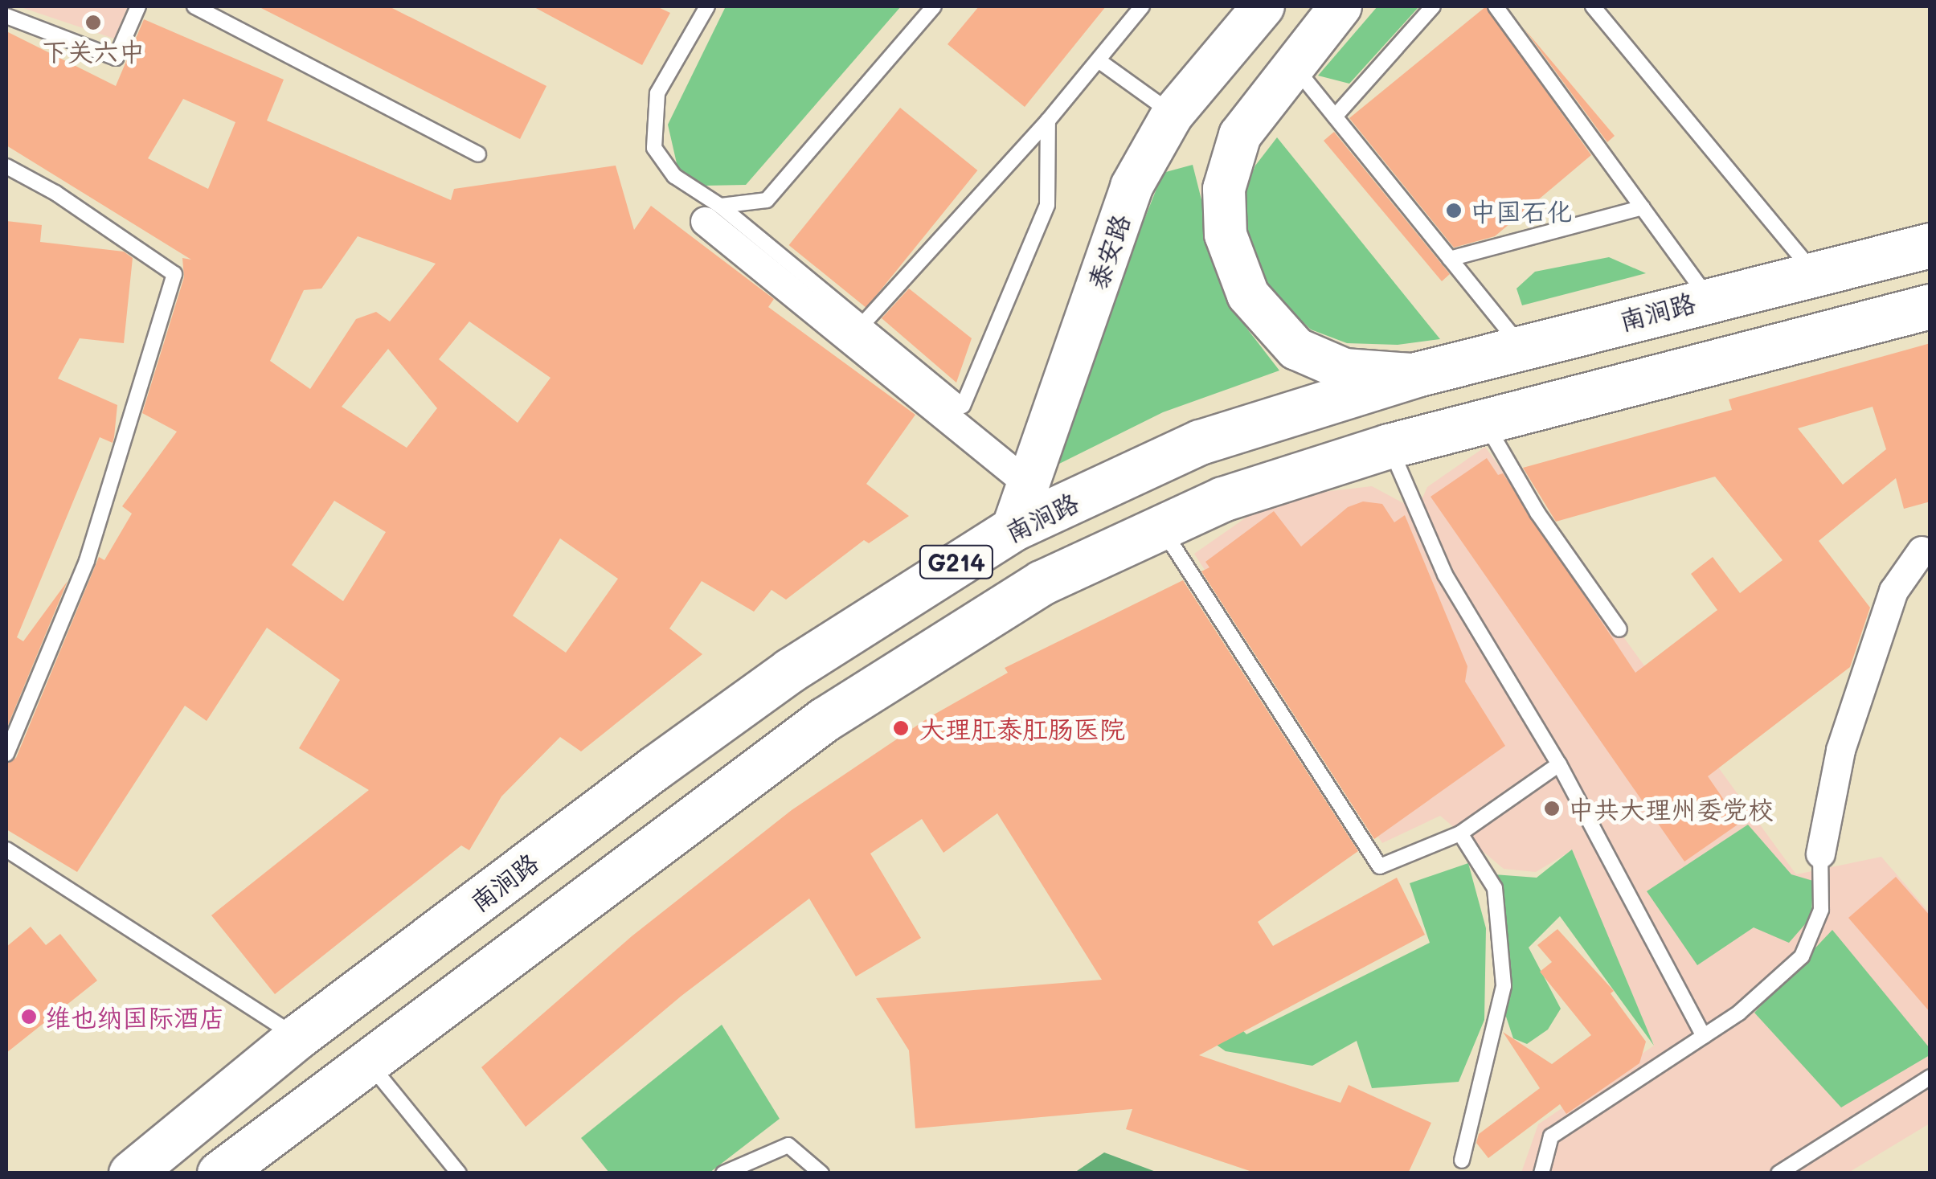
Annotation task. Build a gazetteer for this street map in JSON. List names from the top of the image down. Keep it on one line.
{"streets":{"highway":["南涧路","G214"],"main road":["泰安路"]},"crossings":[["泰安路","南涧路"]],"places":["下关六中","中国石化","大理肛泰肛肠医院","中共大理州委党校","维也纳国际酒店"]}
